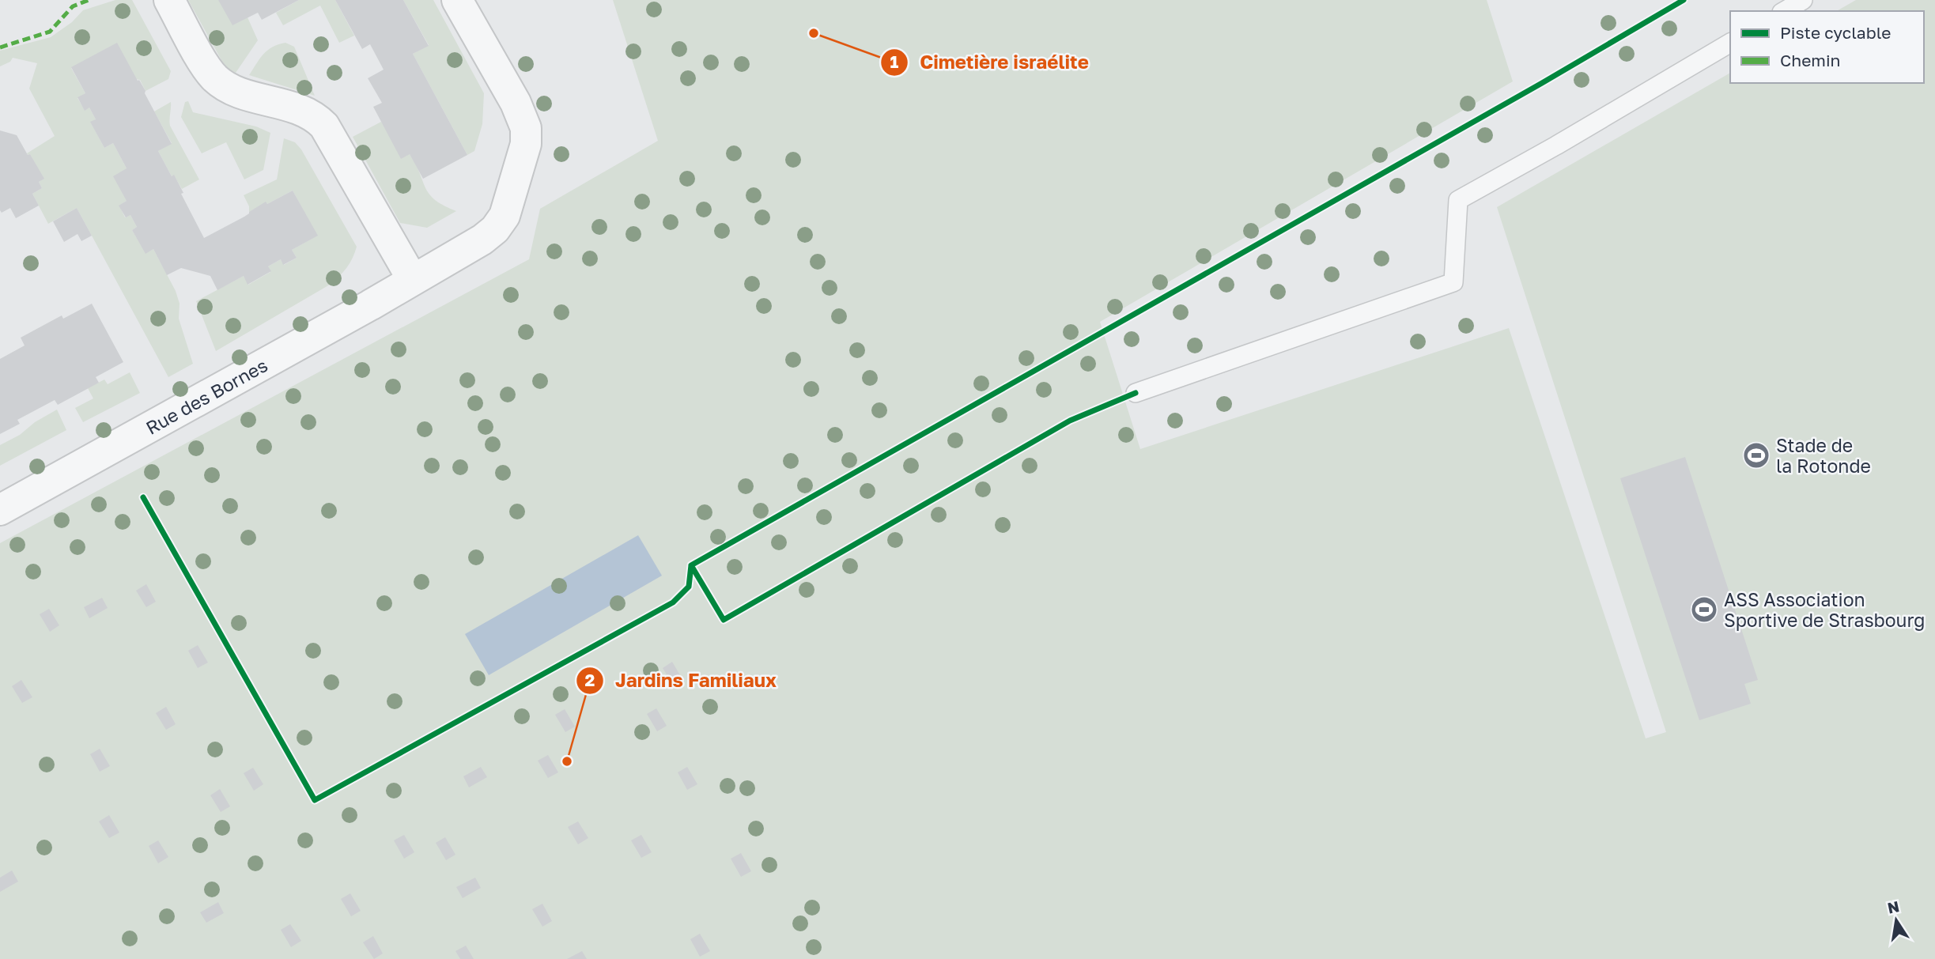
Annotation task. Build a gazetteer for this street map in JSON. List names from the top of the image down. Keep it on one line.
{"streets":{"street":["Rue des Bornes"]},"places":{"other":["Cimetière israélite","Jardins Familiaux"],"sports":["Stade de la Rotonde","ASS Association Sportive de Strasbourg"]},"legend":["Piste cyclable","Chemin"],"north":"top"}
